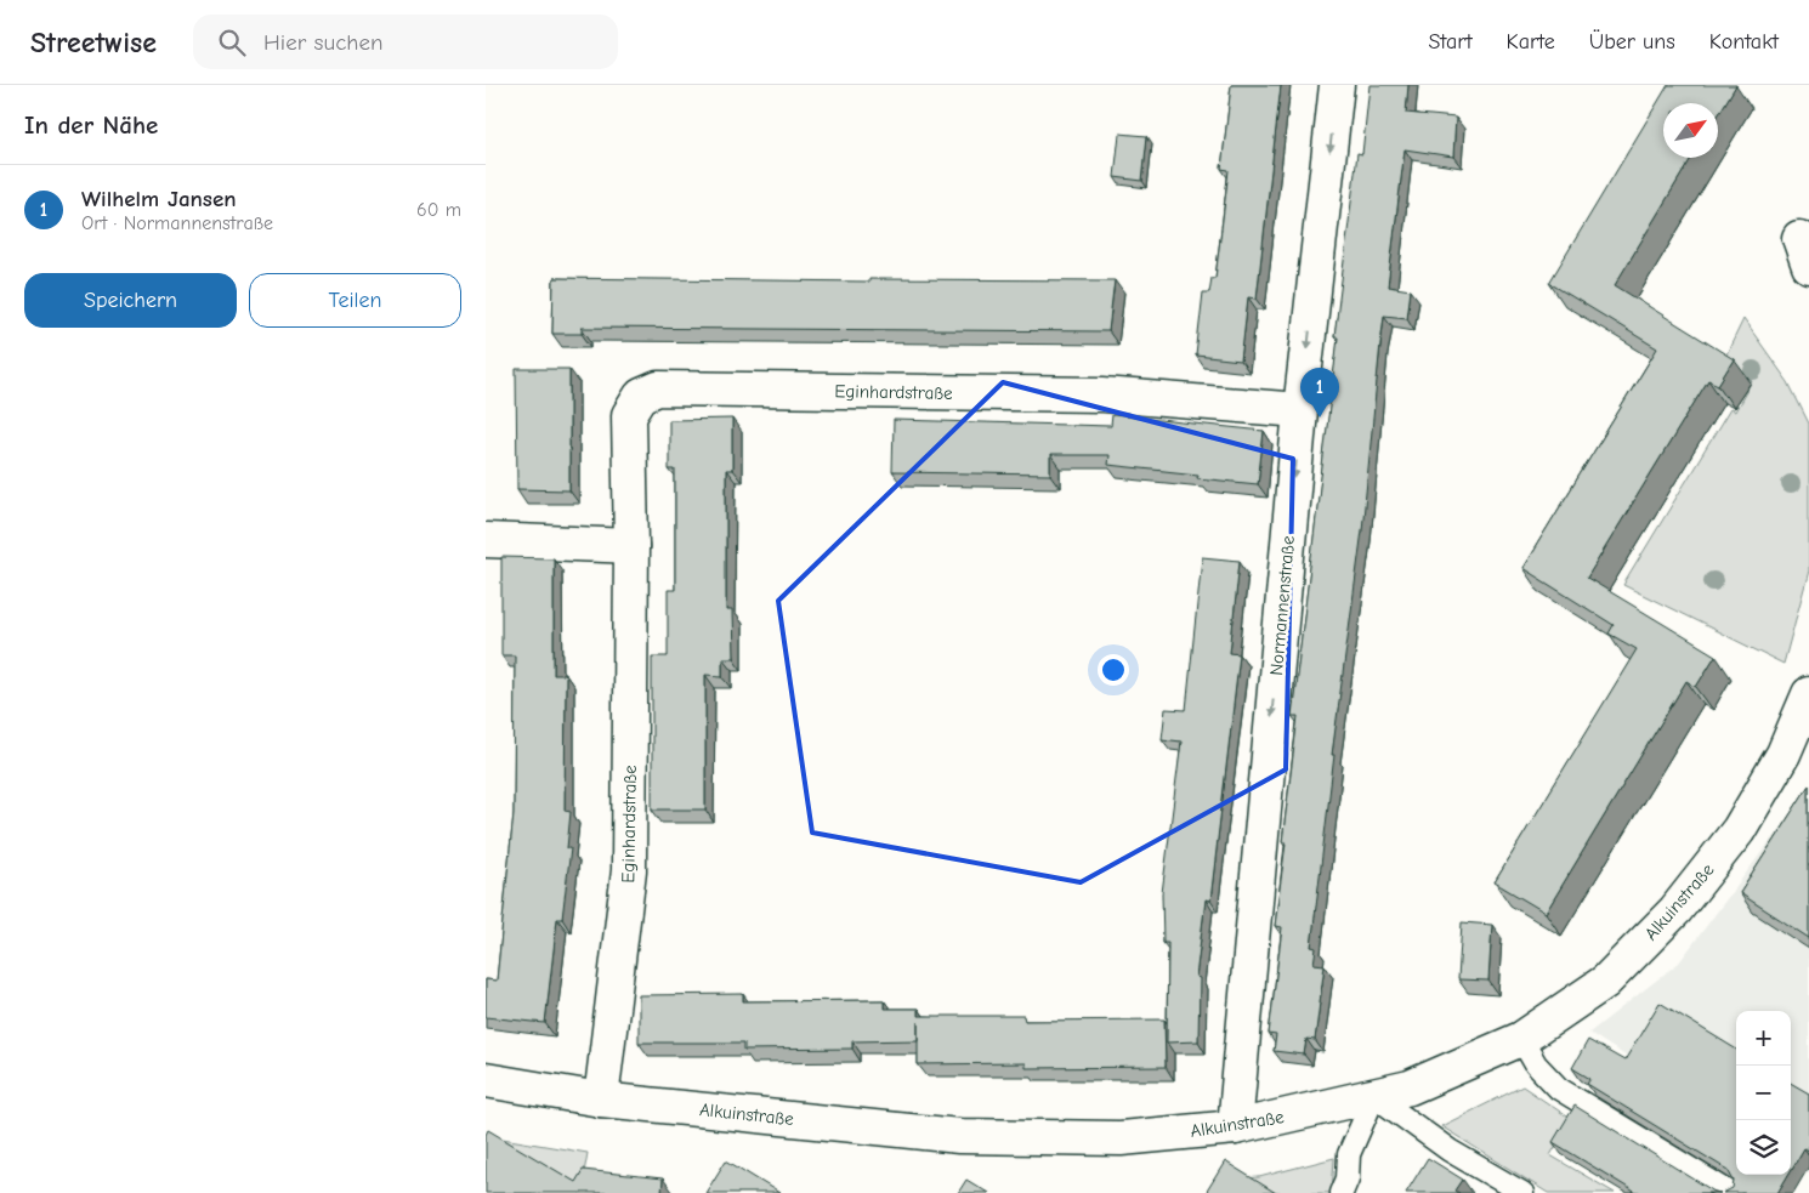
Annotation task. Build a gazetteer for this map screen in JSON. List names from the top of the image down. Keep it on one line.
{"streets":{"street":["Eginhardstraße","Normannenstraße","Alkuinstraße"]},"crossings":[["Eginhardstraße","Normannenstraße"],["Eginhardstraße","Alkuinstraße"],["Normannenstraße","Alkuinstraße"]],"one_way":["Normannenstraße"],"north":"top right","page":{"header":"Streetwise","search":"Hier suchen","nav":["Start","Karte","Über uns","Kontakt"],"heading":"In der Nähe","list":[{"mark":"1","name":"Wilhelm Jansen","note":"Ort · Normannenstraße","value":"60 m"}],"buttons":["Speichern","Teilen"],"pins":"1","map_buttons":["+","−"]}}
